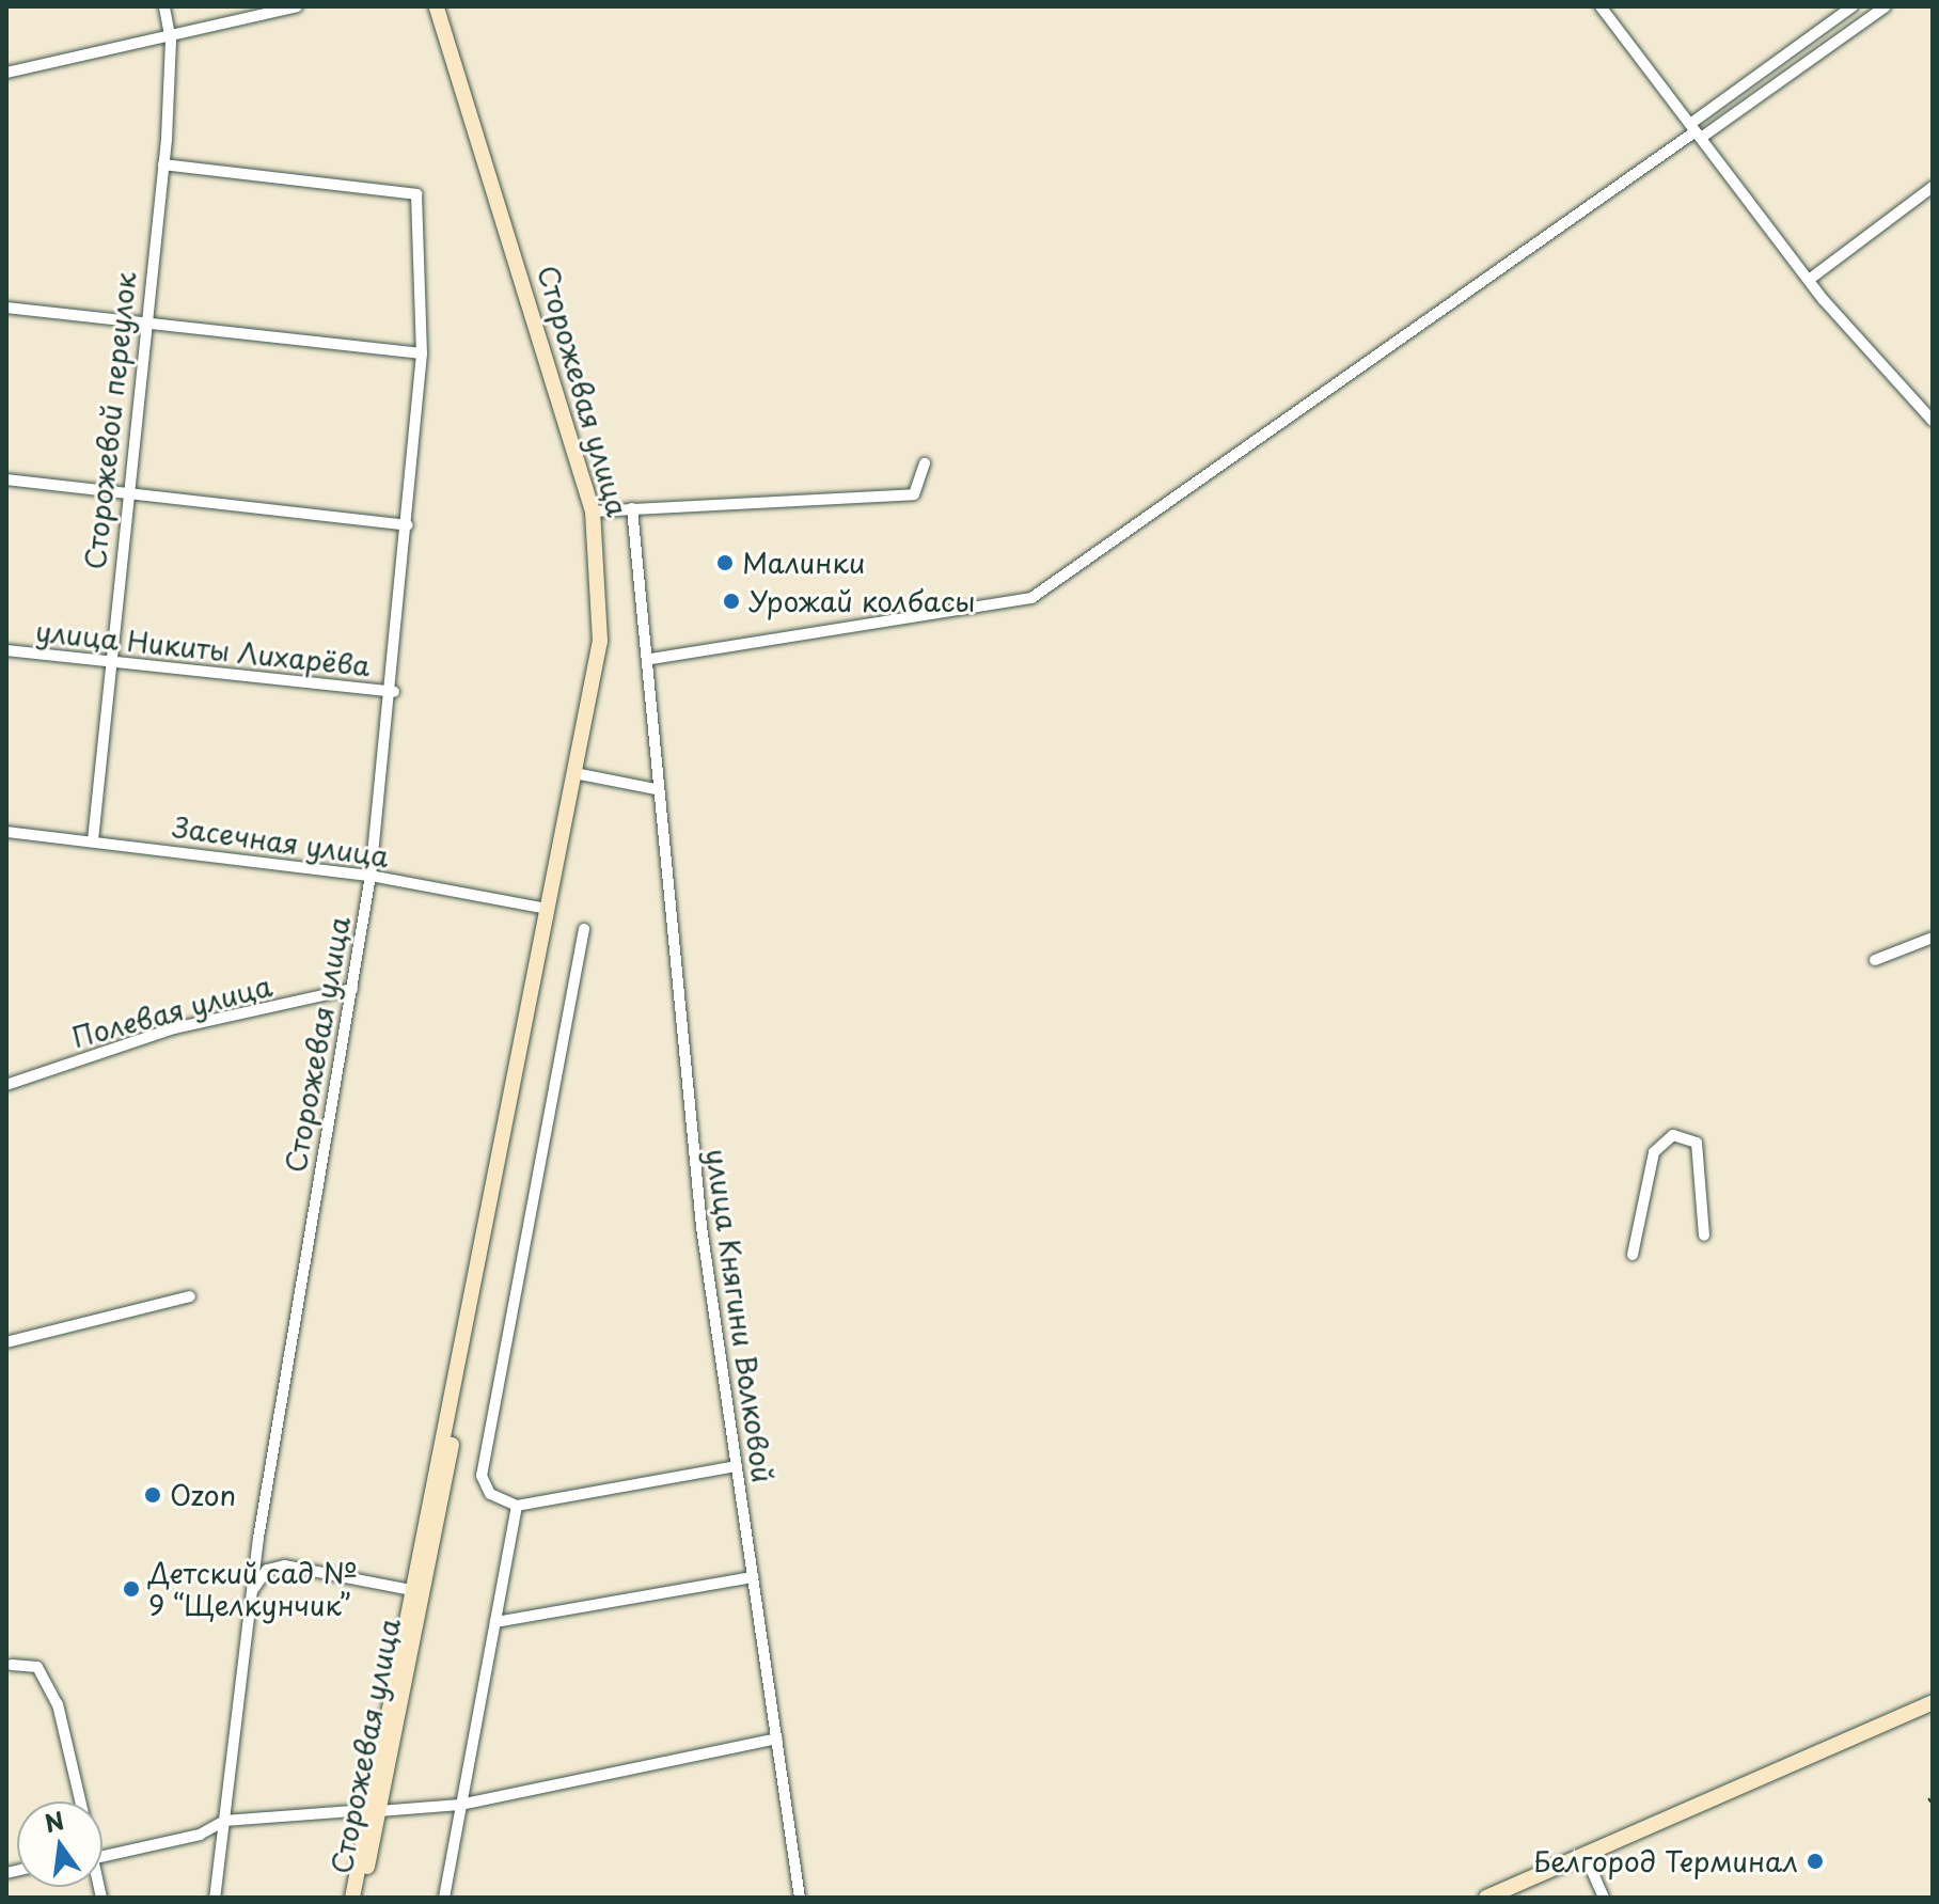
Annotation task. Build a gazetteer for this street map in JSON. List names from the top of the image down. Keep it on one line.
{"streets":{"main road":["Сторожевая улица"],"street":["Сторожевой переулок","улица Никиты Лихарёва","Засечная улица","Полевая улица","улица Княгини Волковой"]},"crossings":[["Сторожевая улица","Сторожевой переулок"],["Сторожевая улица","улица Никиты Лихарёва"],["Сторожевая улица","Засечная улица"],["Сторожевая улица","Полевая улица"],["Сторожевой переулок","улица Никиты Лихарёва"],["Сторожевой переулок","Засечная улица"]],"places":["Малинки","Урожай колбасы","Ozon","Детский сад № 9 “Щелкунчик”","Белгород Терминал"],"north":"top"}
